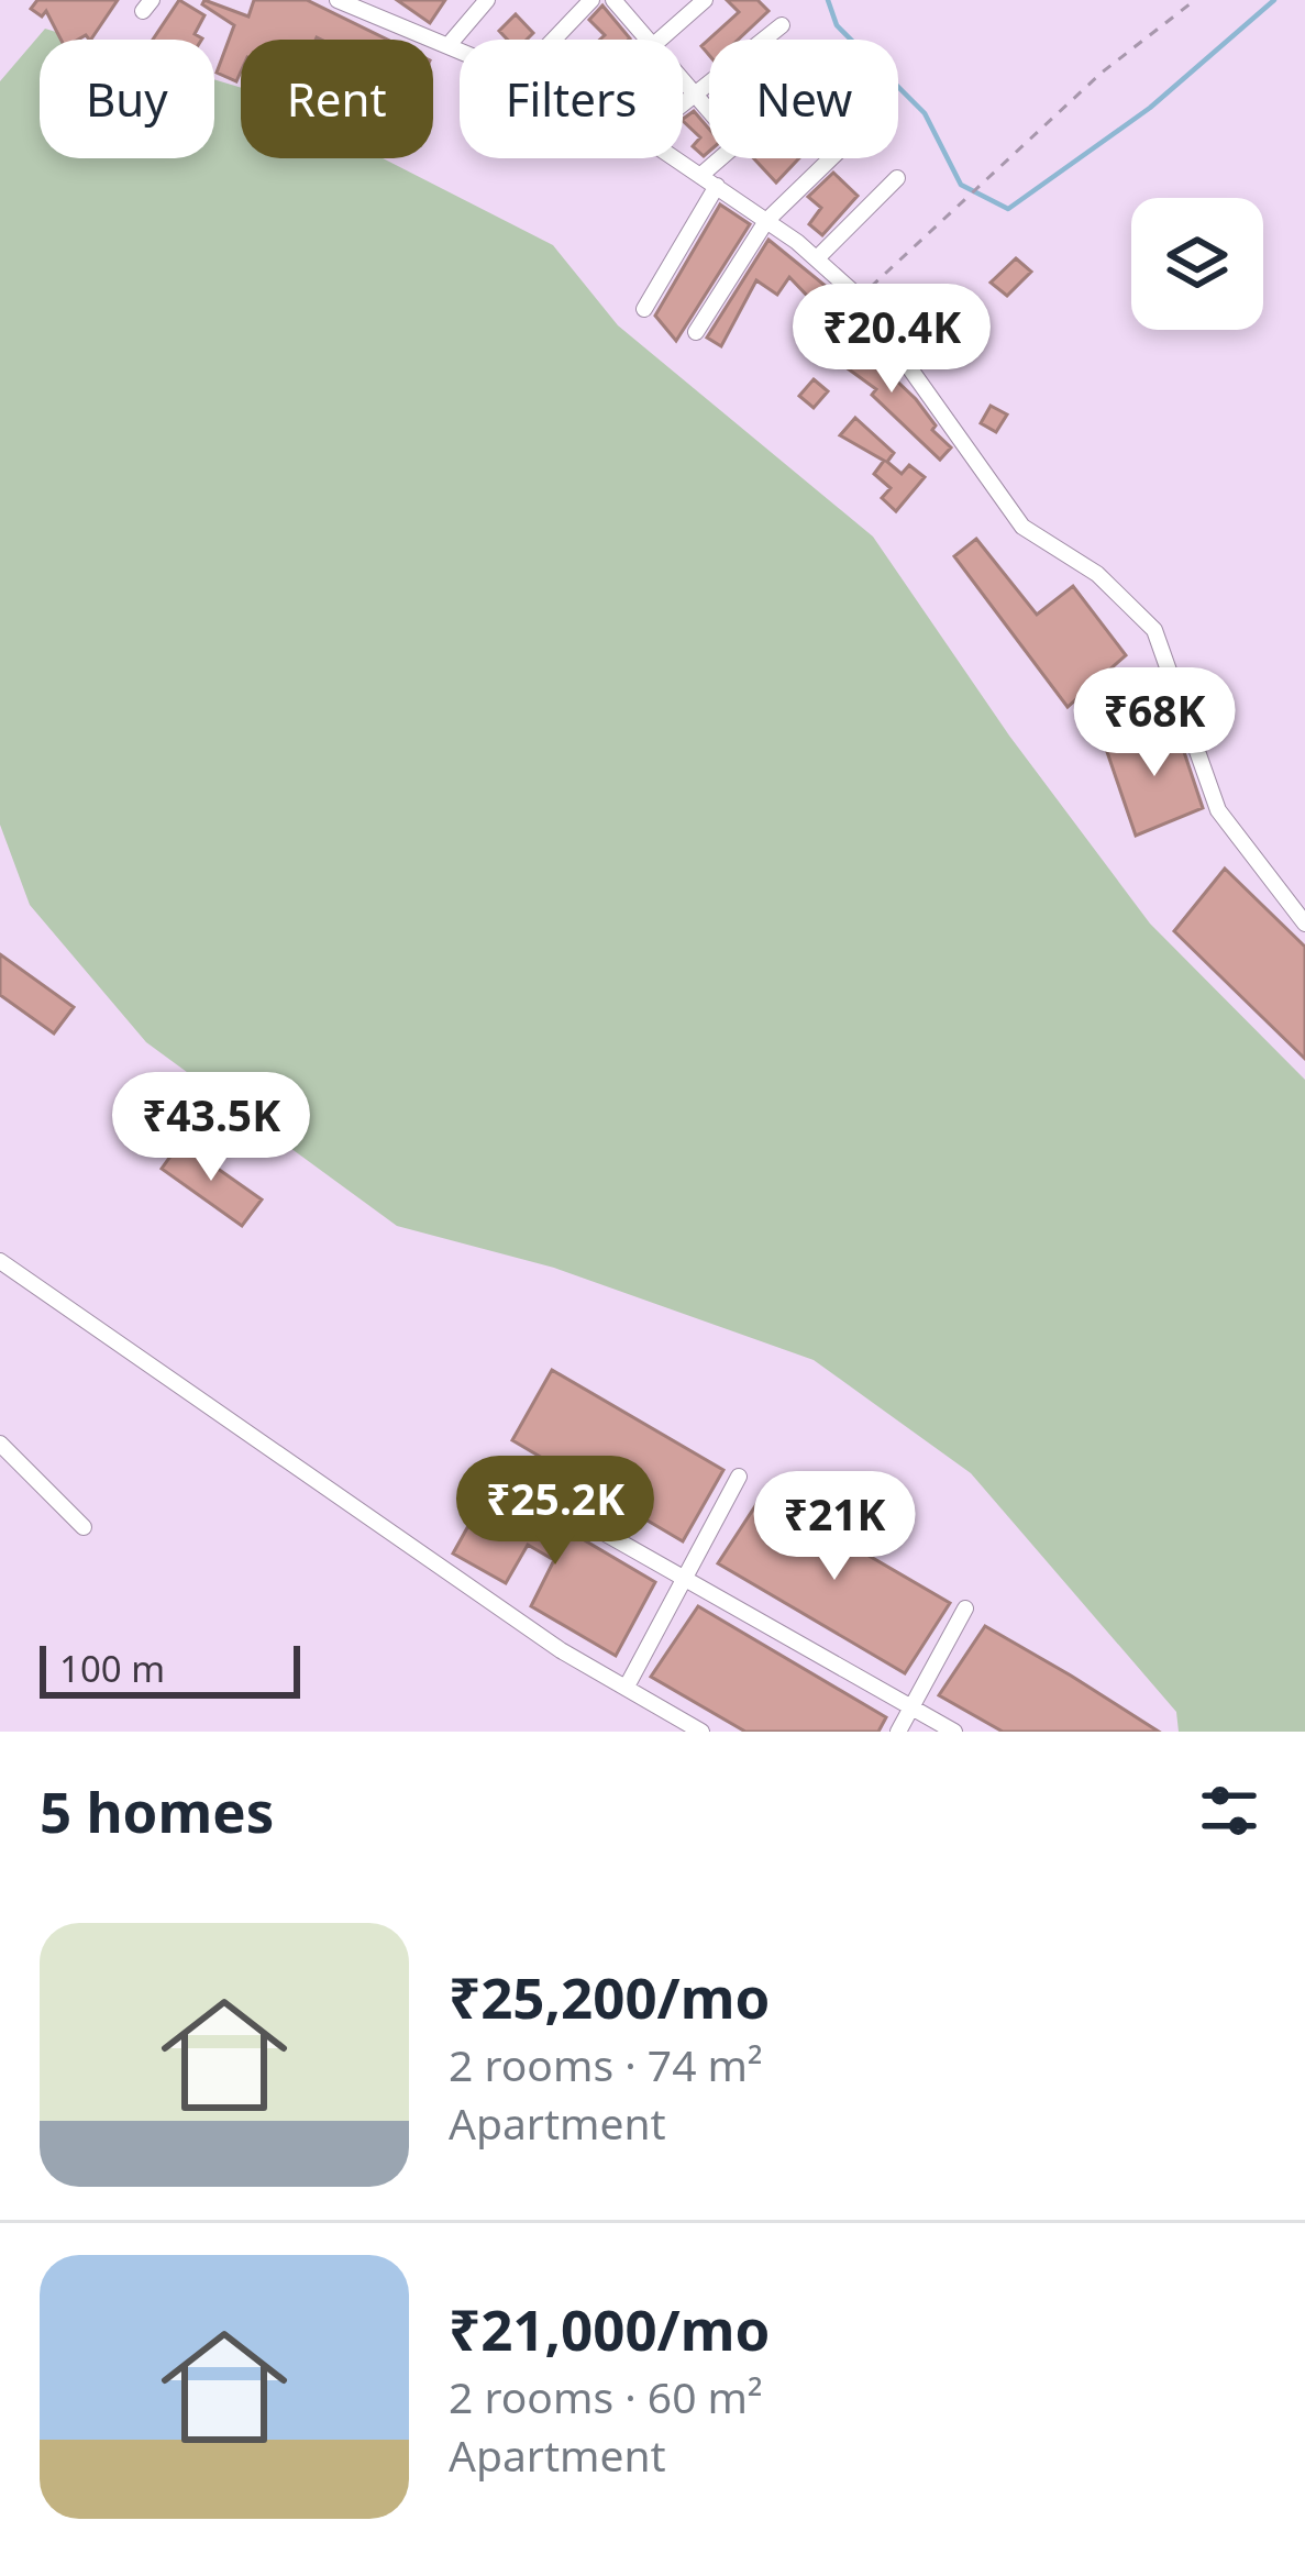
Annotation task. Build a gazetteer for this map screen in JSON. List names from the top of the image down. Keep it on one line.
{"scale_bar":"100 m","page":{"chip":["Buy","Rent","Filters","New"],"price":["₹20.4K","₹68K","₹43.5K","₹25.2K","₹21K"],"scale":"100 m","heading":"5 homes","list":[{"name":"₹25,200/mo","note":"2 rooms · 74 m² · Apartment"},{"name":"₹21,000/mo","note":"2 rooms · 60 m² · Apartment"}]}}
